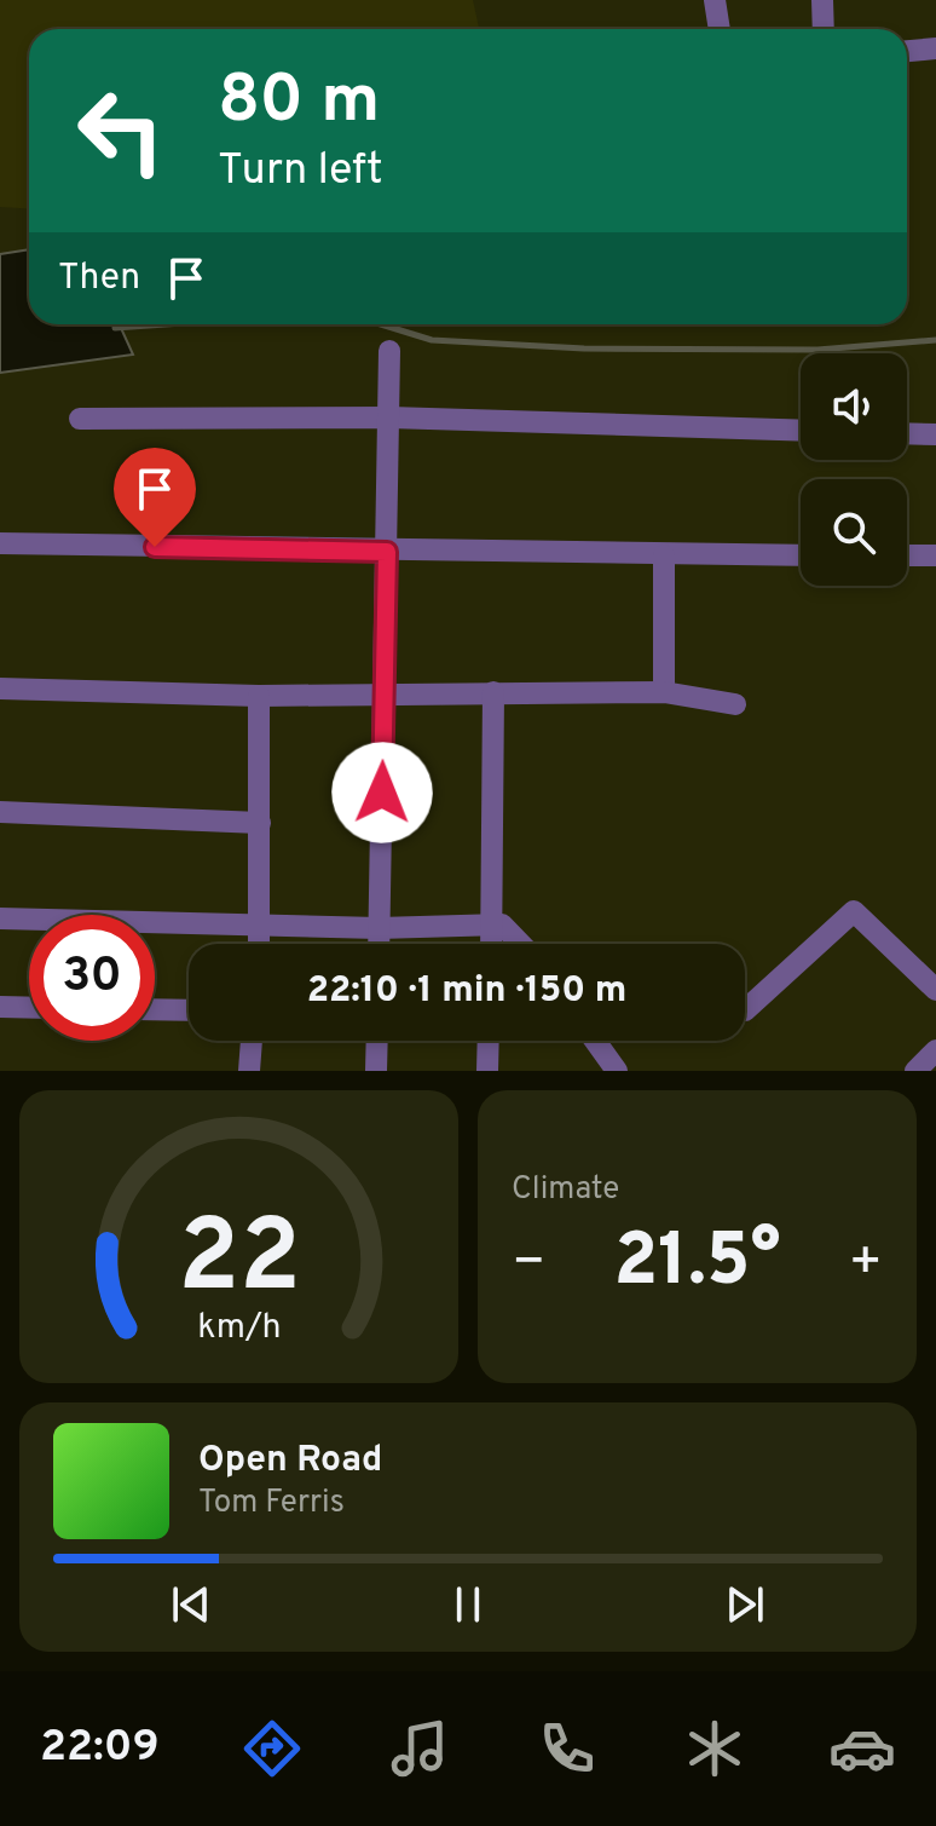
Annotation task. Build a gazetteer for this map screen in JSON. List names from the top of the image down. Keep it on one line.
{"page":{"turn":["80 m","Turn left"],"then":"Then","limit":"30","trip":"22:10 · 1 min · 150 m","tile":"Climate","heat":["−","21.5°","+"],"song":["Open Road","Tom Ferris"],"tabs":"22:09","gauge":["22","km/h"]}}
